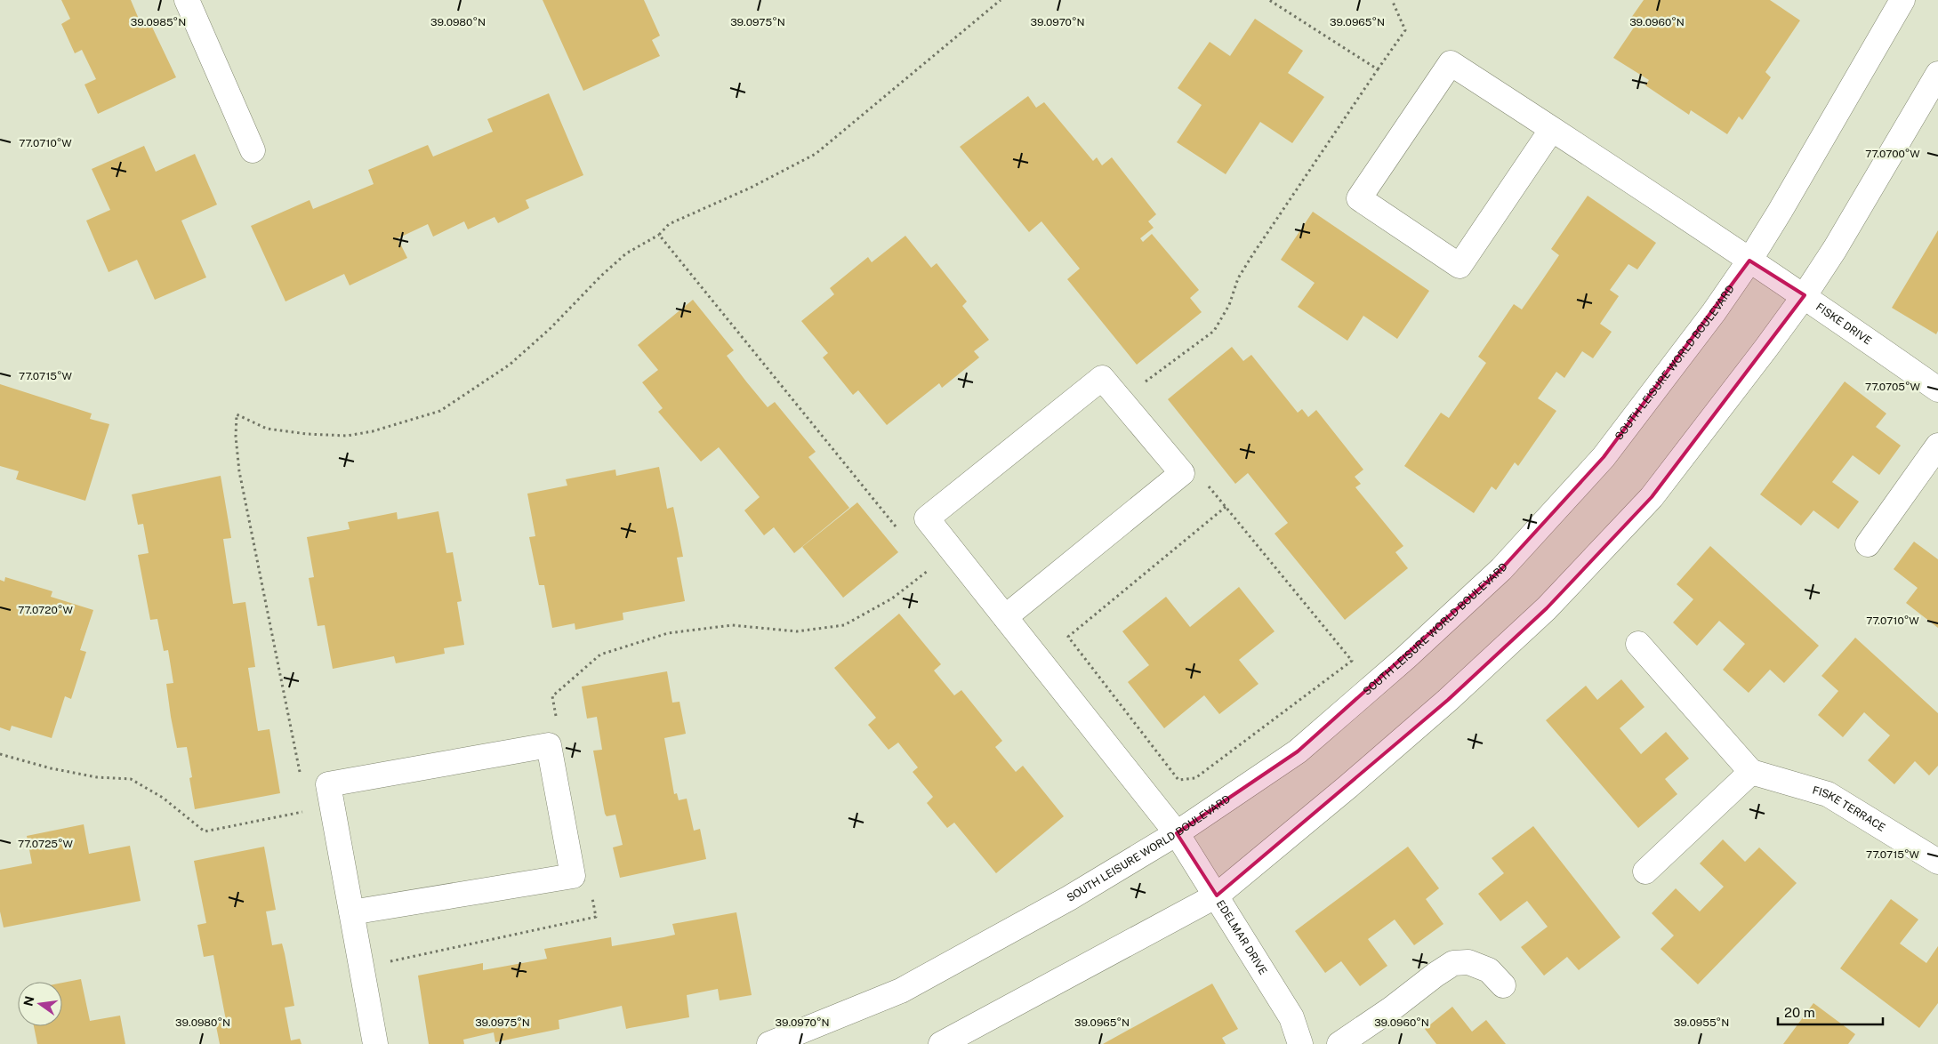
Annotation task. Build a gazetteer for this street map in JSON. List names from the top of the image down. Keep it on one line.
{"streets":{"street":["FISKE DRIVE","SOUTH LEISURE WORLD BOULEVARD","FISKE TERRACE","EDELMAR DRIVE"]},"crossings":[["FISKE DRIVE","SOUTH LEISURE WORLD BOULEVARD"],["SOUTH LEISURE WORLD BOULEVARD","EDELMAR DRIVE"]],"scale_bar":"20 m","north":"left","coordinates":["39.0985°N","39.0980°N","39.0975°N","39.0970°N","39.0965°N","39.0960°N","77.0710°W","77.0700°W","77.0715°W","77.0705°W","77.0720°W","77.0725°W","39.0955°N"]}
